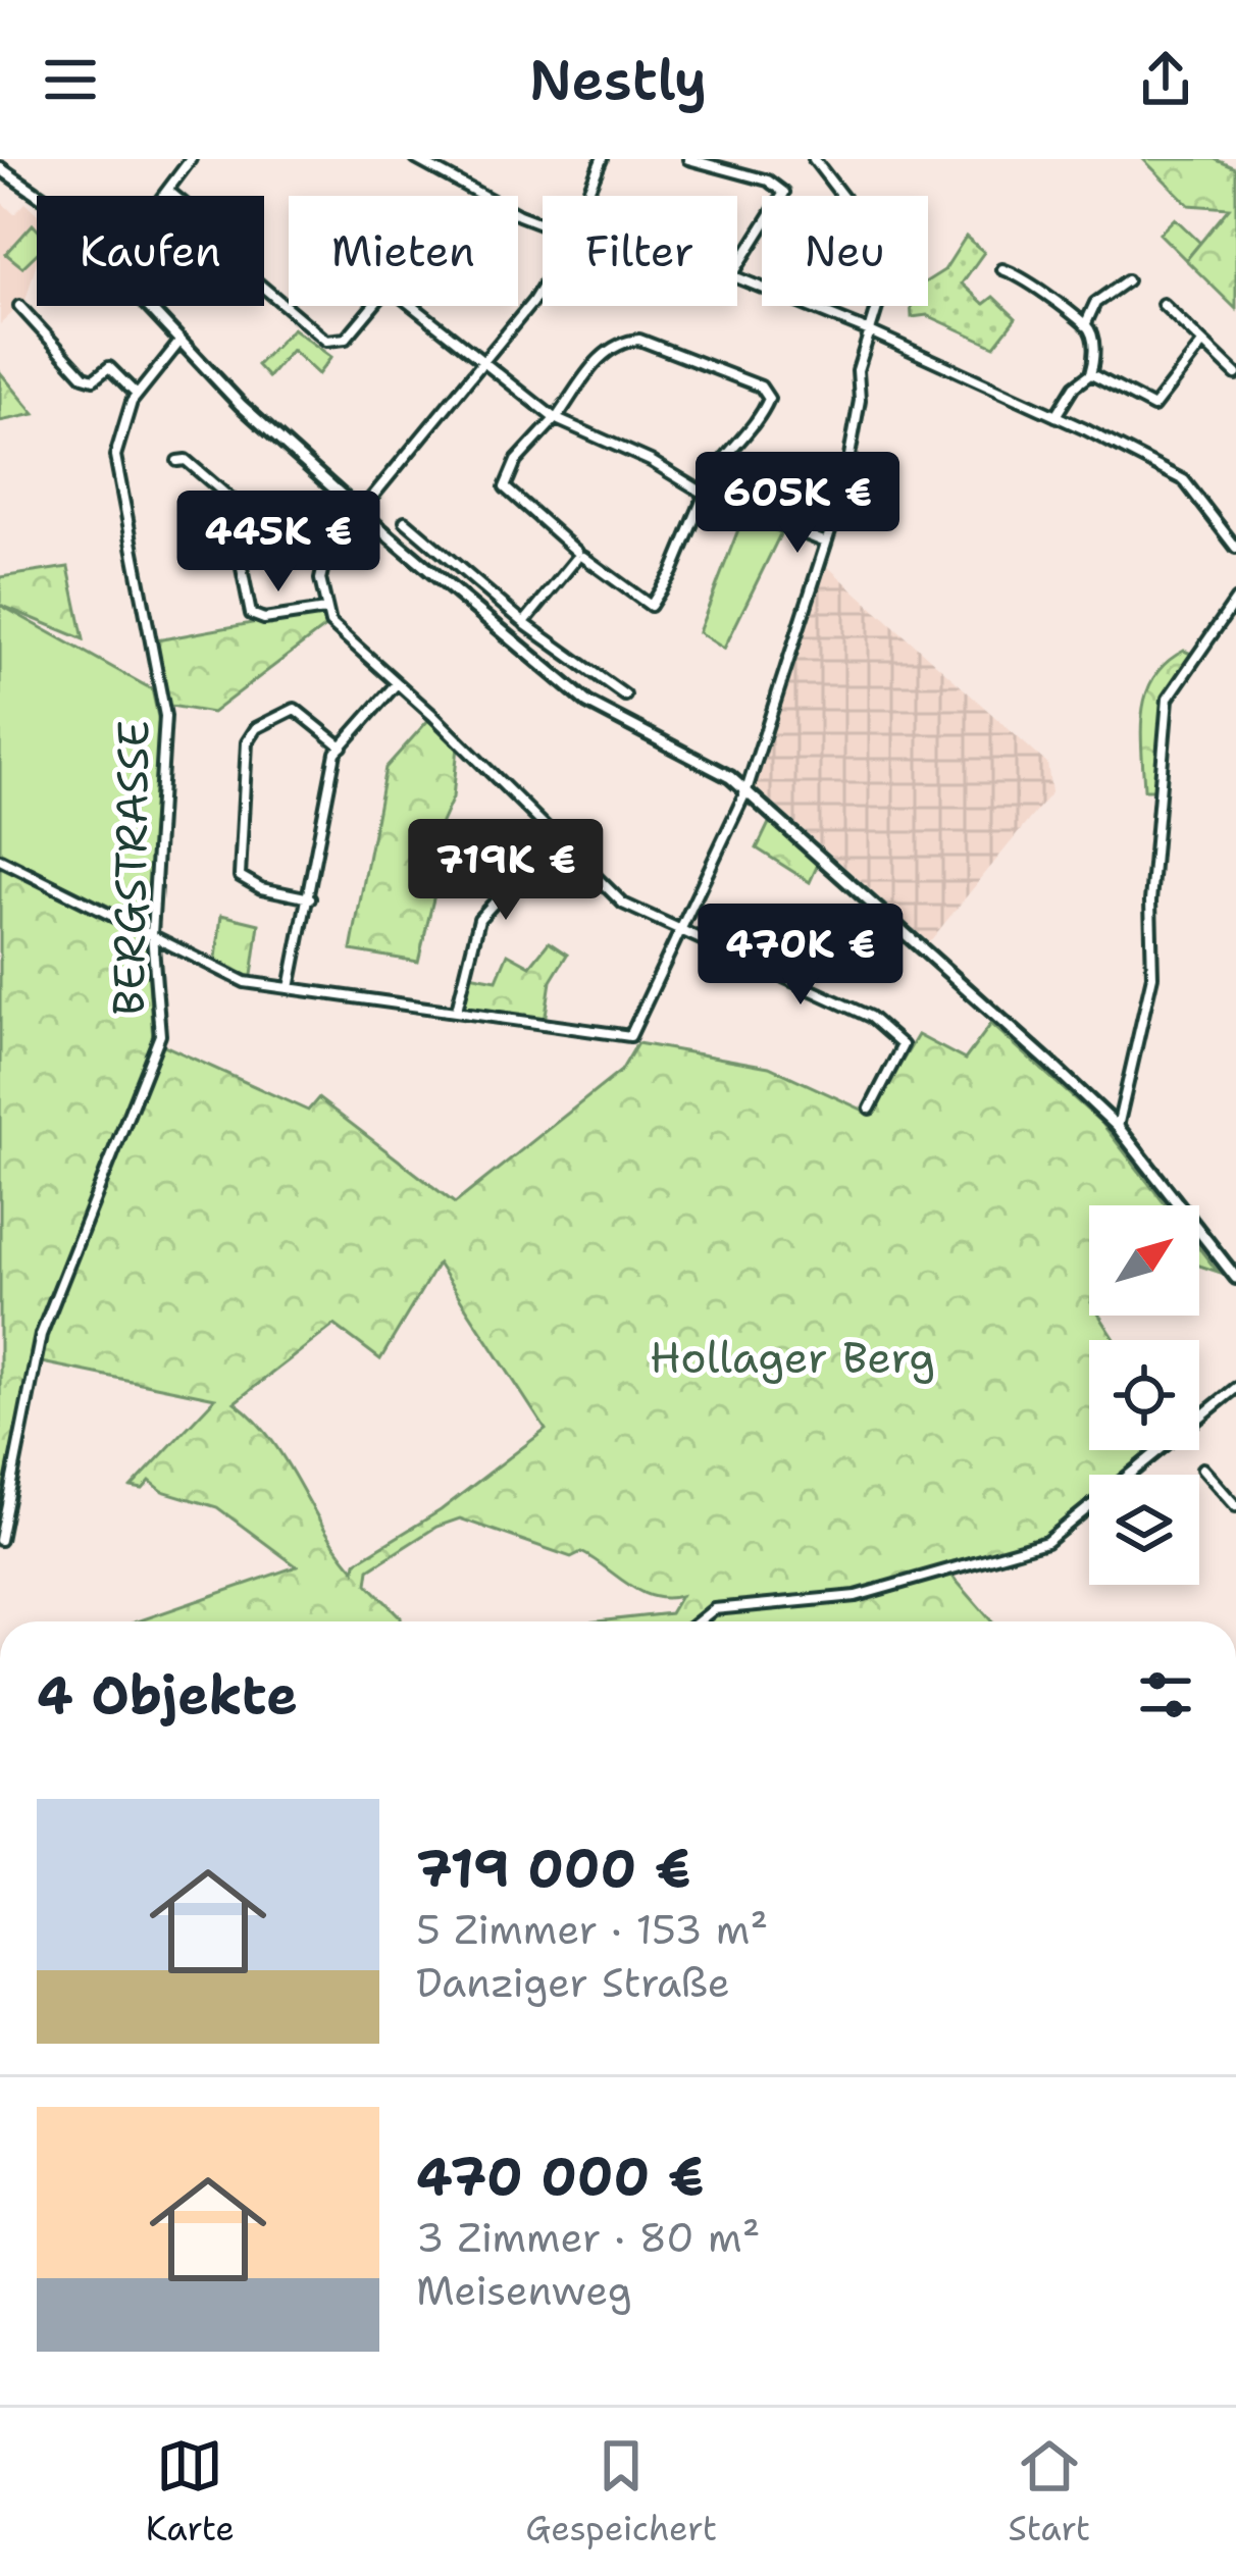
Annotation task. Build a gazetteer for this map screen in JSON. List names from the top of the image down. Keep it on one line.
{"streets":{"street":["BERGSTRASSE"]},"parks":["Hollager Berg"],"north":"top right","page":{"header":"Nestly","chip":["Kaufen","Mieten","Filter","Neu"],"price":["605K €","445K €","719K €","470K €"],"heading":"4 Objekte","list":[{"name":"719 000 €","note":"5 Zimmer · 153 m² · Danziger Straße"},{"name":"470 000 €","note":"3 Zimmer · 80 m² · Meisenweg"}],"tabs":["Karte","Gespeichert","Start"]}}
